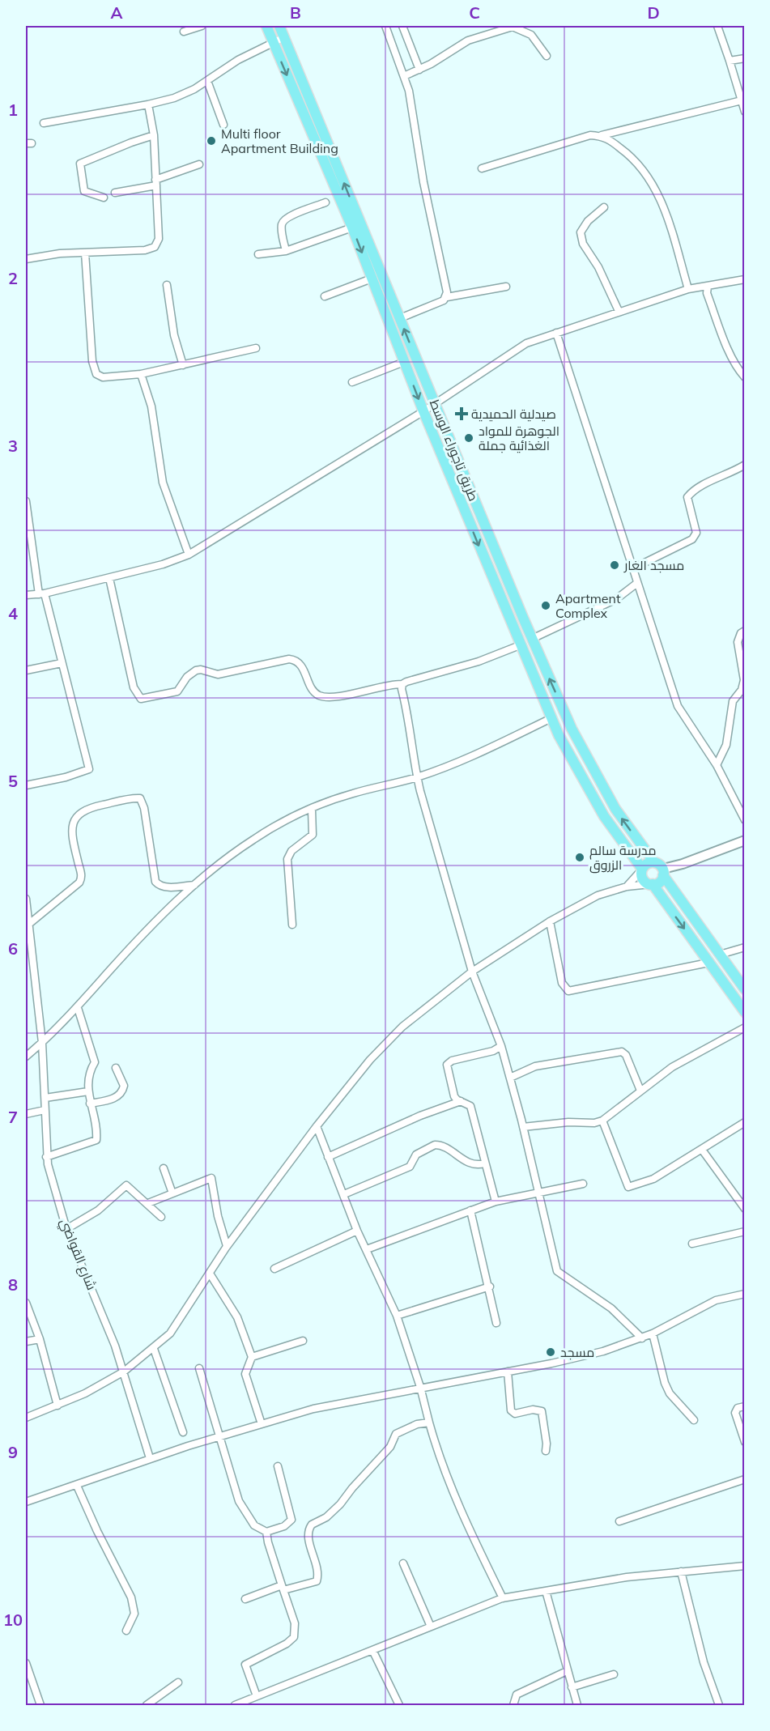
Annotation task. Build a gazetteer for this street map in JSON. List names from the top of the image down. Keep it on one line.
{"streets":{"main road":["طريق تاجوراء الوسط"],"street":["شارع القواضي"]},"places":{"other":["Multi floor Apartment Building","الجوهرة للمواد الغذائية جملة","مسجد الغار","Apartment Complex","مدرسة سالم الزروق","مسجد"],"health":["صيدلية الحميدية"]},"grid":{"columns":["A","B","C","D"],"rows":["1","2","3","4","5","6","7","8","9","10"]}}
